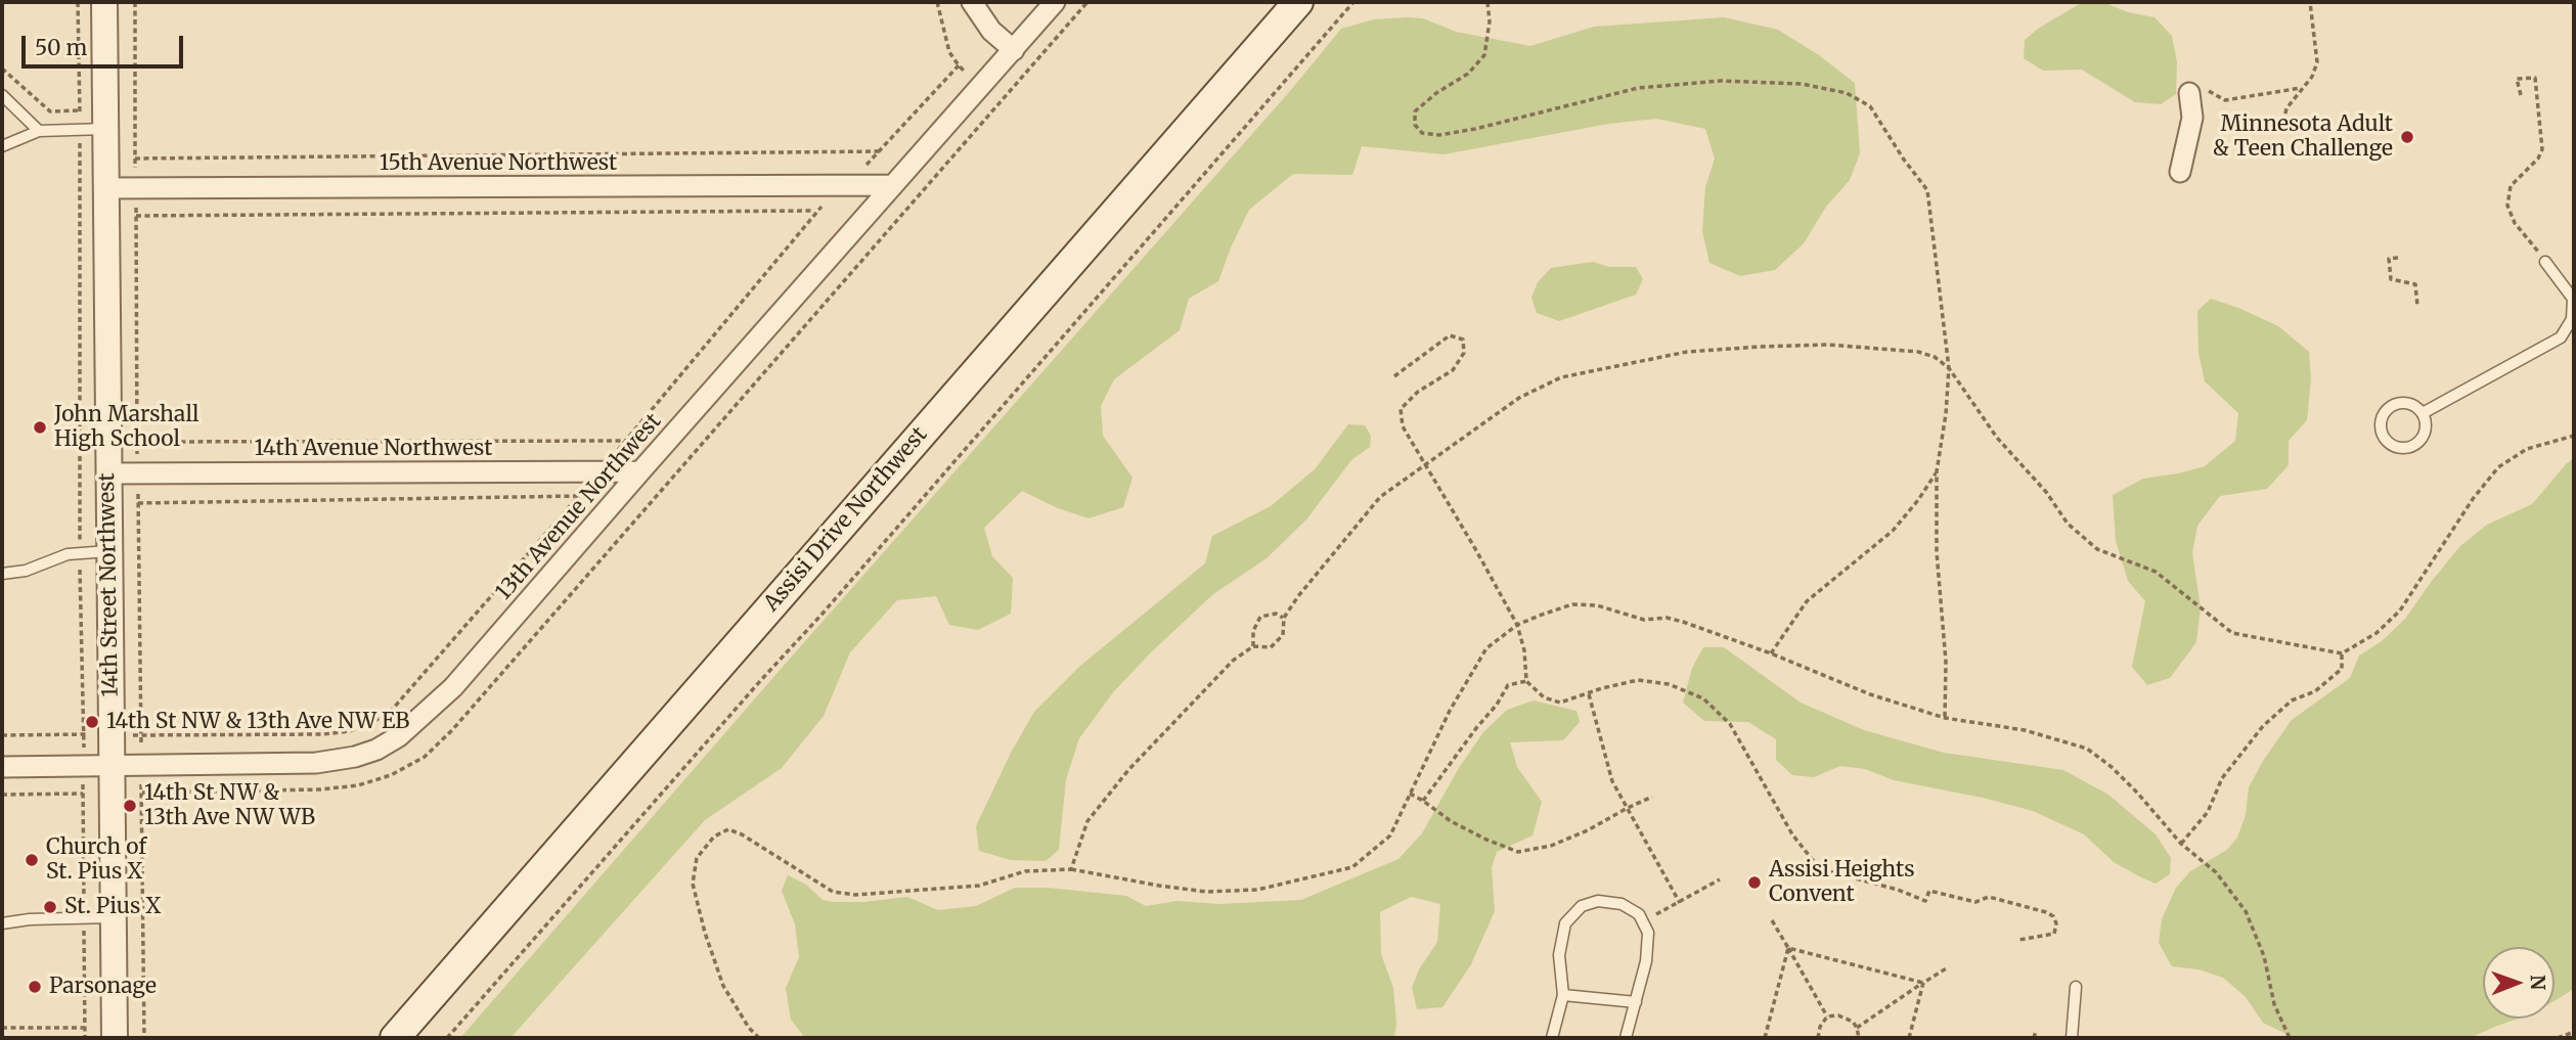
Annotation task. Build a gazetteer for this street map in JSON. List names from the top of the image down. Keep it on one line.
{"streets":{"main road":["Assisi Drive Northwest"],"street":["15th Avenue Northwest","14th Avenue Northwest","13th Avenue Northwest","14th Street Northwest"]},"crossings":[["15th Avenue Northwest","13th Avenue Northwest"],["15th Avenue Northwest","14th Street Northwest"],["14th Avenue Northwest","13th Avenue Northwest"],["14th Avenue Northwest","14th Street Northwest"],["13th Avenue Northwest","14th Street Northwest"]],"places":["Minnesota Adult & Teen Challenge","John Marshall High School","14th St NW & 13th Ave NW EB","14th St NW & 13th Ave NW WB","Church of St. Pius X","Assisi Heights Convent","St. Pius X","Parsonage"],"scale_bar":"50 m","north":"right"}
